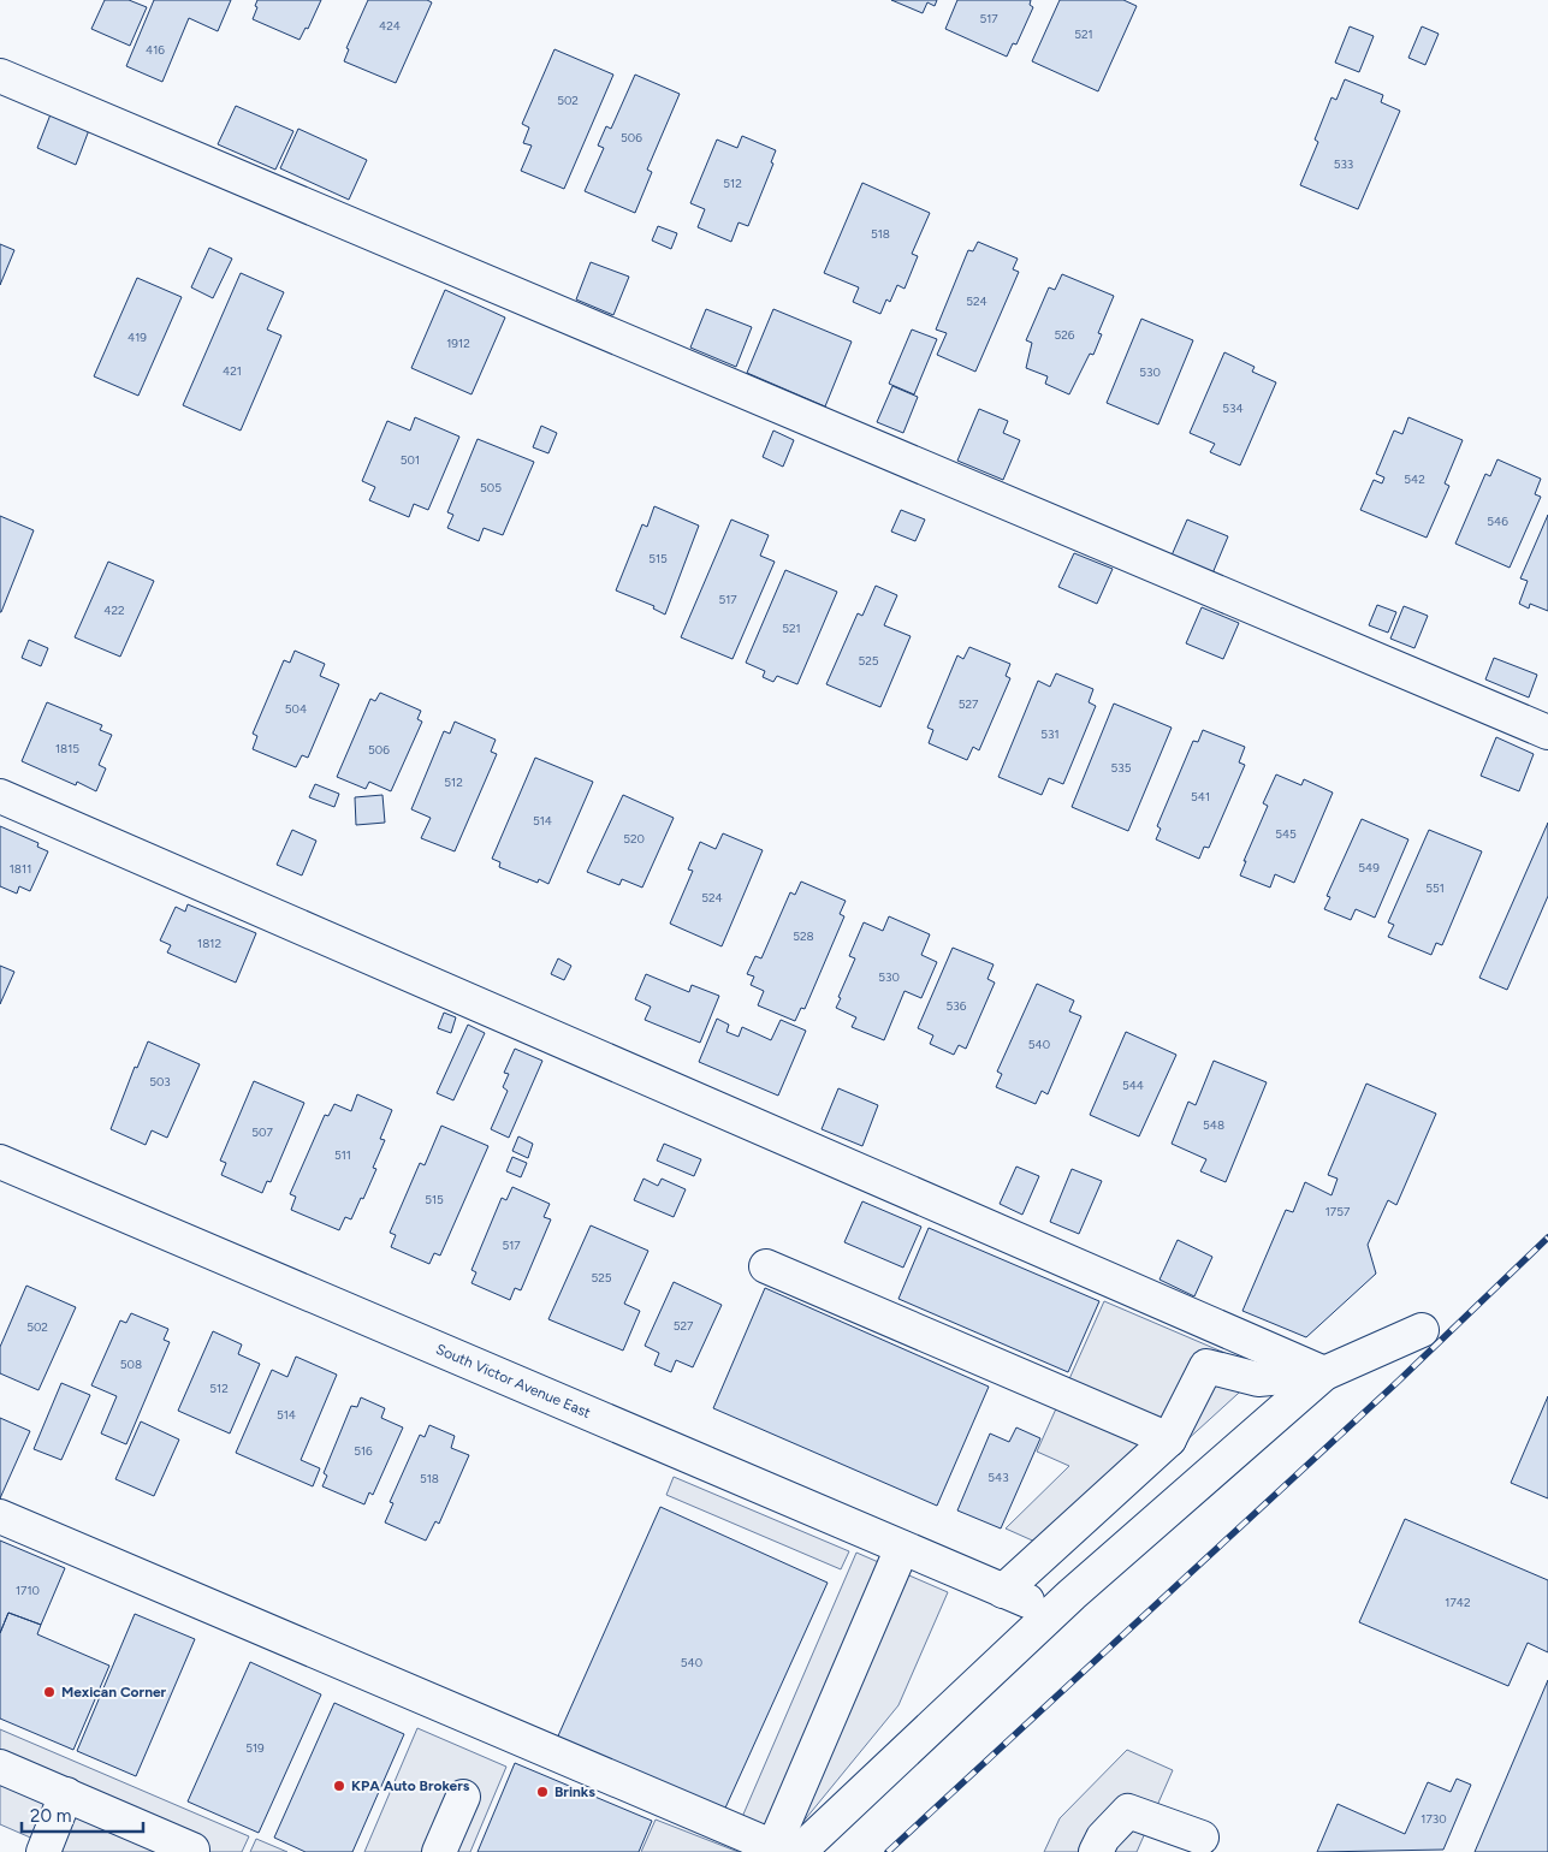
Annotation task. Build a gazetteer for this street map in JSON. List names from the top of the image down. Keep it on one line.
{"streets":{"street":["South Victor Avenue East"]},"places":["Mexican Corner","KPA Auto Brokers","Brinks"],"house_numbers":["517","424","521","416","502","506","533","512","518","524","526","419","1912","421","530","534","501","542","505","546","515","517","422","521","525","527","504","531","1815","506","535","512","541","514","545","520","549","1811","551","524","528","1812","530","536","540","503","544","548","507","511","515","1757","517","525","527","502","508","512","514","516","543","518","1710","1742","540","519","1730"],"scale_bar":"20 m"}
